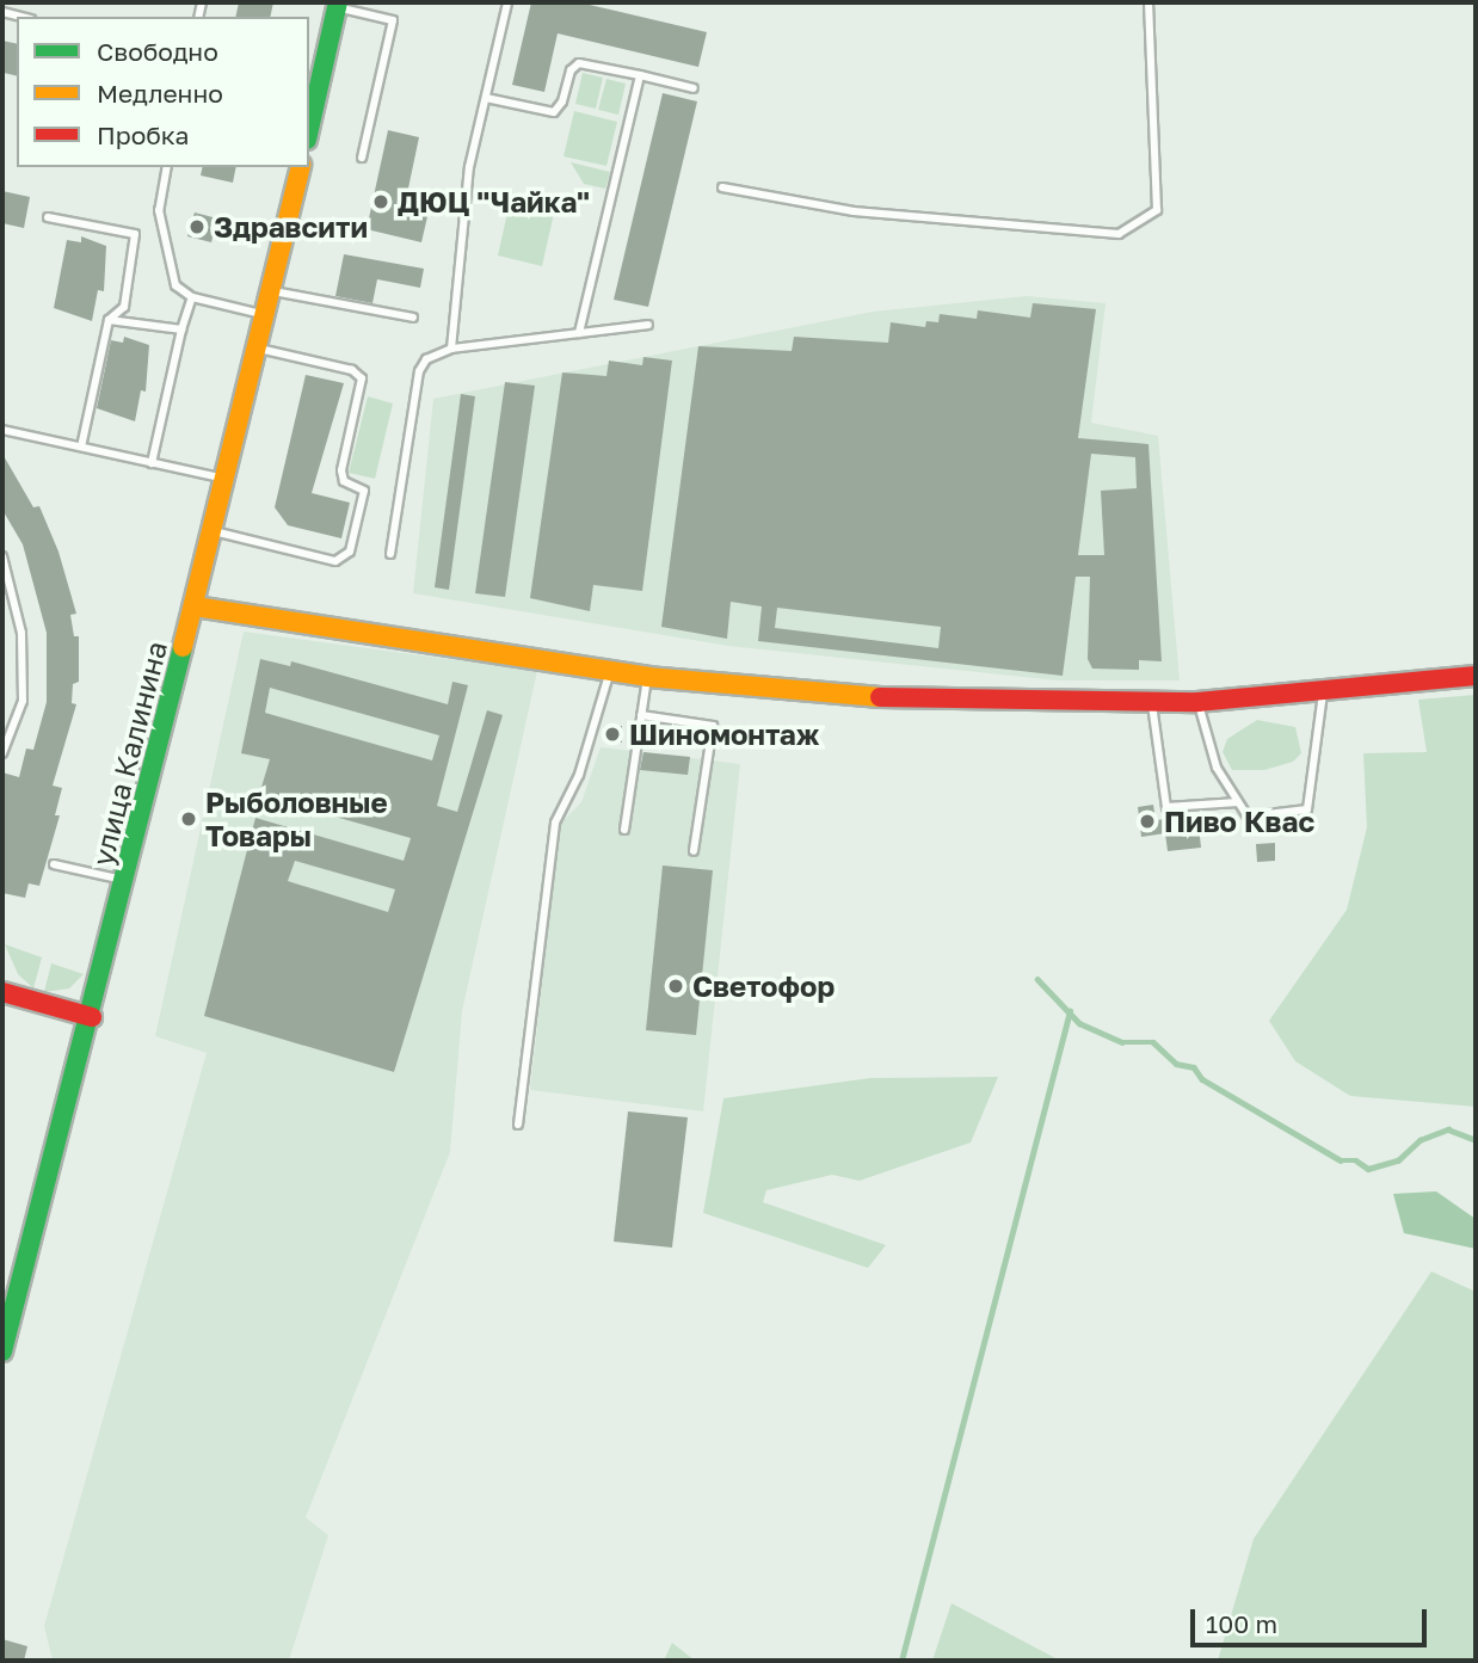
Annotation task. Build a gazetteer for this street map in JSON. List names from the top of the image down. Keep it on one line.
{"streets":{"main road":["улица Калинина"]},"places":["ДЮЦ \"Чайка\"","Здравсити","Шиномонтаж","Рыболовные Товары","Пиво Квас","Светофор"],"legend":["Свободно","Медленно","Пробка"],"scale_bar":"100 m"}
